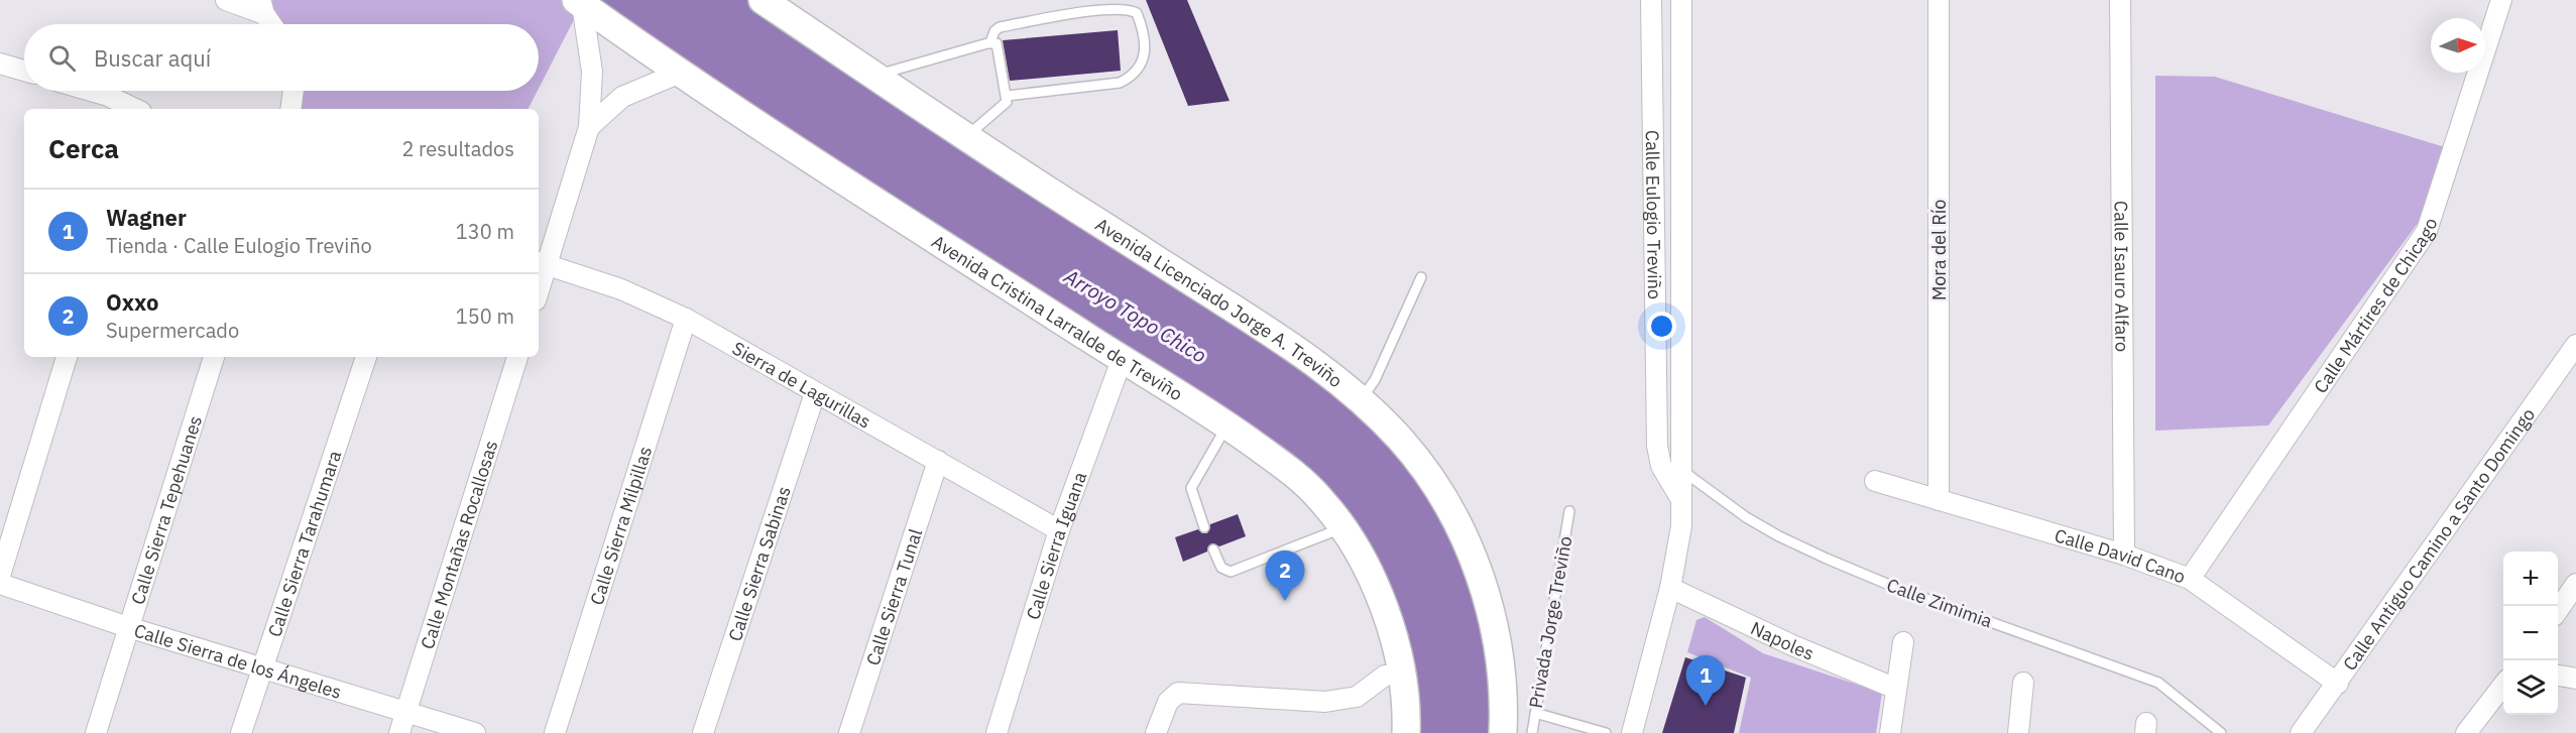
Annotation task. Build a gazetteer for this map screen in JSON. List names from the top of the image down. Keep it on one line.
{"streets":{"main road":["Avenida Licenciado Jorge A. Treviño","Avenida Cristina Larralde de Treviño"],"street":["Calle Eulogio Treviño","Mora del Río","Calle Isauro Alfaro","Calle Mártires de Chicago","Sierra de Lagurillas","Calle Sierra Tepehuanes","Calle Sierra Milpillas","Calle Antiguo Camino a Santo Domingo","Calle Sierra Tarahumara","Calle Montañas Rocallosas","Calle Sierra Iguana","Calle David Cano","Calle Sierra Sabinas","Calle Sierra Tunal","Napoles","Calle Sierra de los Ángeles"],"lane":["Calle Zimimia","Privada Jorge Treviño"]},"crossings":[["Calle Eulogio Treviño","Calle Zimimia"],["Calle Eulogio Treviño","Napoles"],["Mora del Río","Calle David Cano"],["Calle Isauro Alfaro","Calle David Cano"],["Calle Mártires de Chicago","Calle David Cano"],["Avenida Cristina Larralde de Treviño","Calle Sierra Iguana"],["Sierra de Lagurillas","Calle Sierra Milpillas"],["Sierra de Lagurillas","Calle Sierra Iguana"],["Sierra de Lagurillas","Calle Sierra Sabinas"],["Sierra de Lagurillas","Calle Sierra Tunal"],["Calle Sierra Tepehuanes","Calle Sierra de los Ángeles"],["Calle Antiguo Camino a Santo Domingo","Calle David Cano"],["Calle Sierra Tarahumara","Calle Sierra de los Ángeles"],["Calle Montañas Rocallosas","Calle Sierra de los Ángeles"]],"water":["Arroyo Topo Chico"],"north":"right","page":{"search":"Buscar aquí","heading":["Cerca","2 resultados"],"list":[{"mark":"1","name":"Wagner","note":"Tienda · Calle Eulogio Treviño","value":"130 m"},{"mark":"2","name":"Oxxo","note":"Supermercado","value":"150 m"}],"pins":["2","1"],"map_buttons":["+","−"]}}
